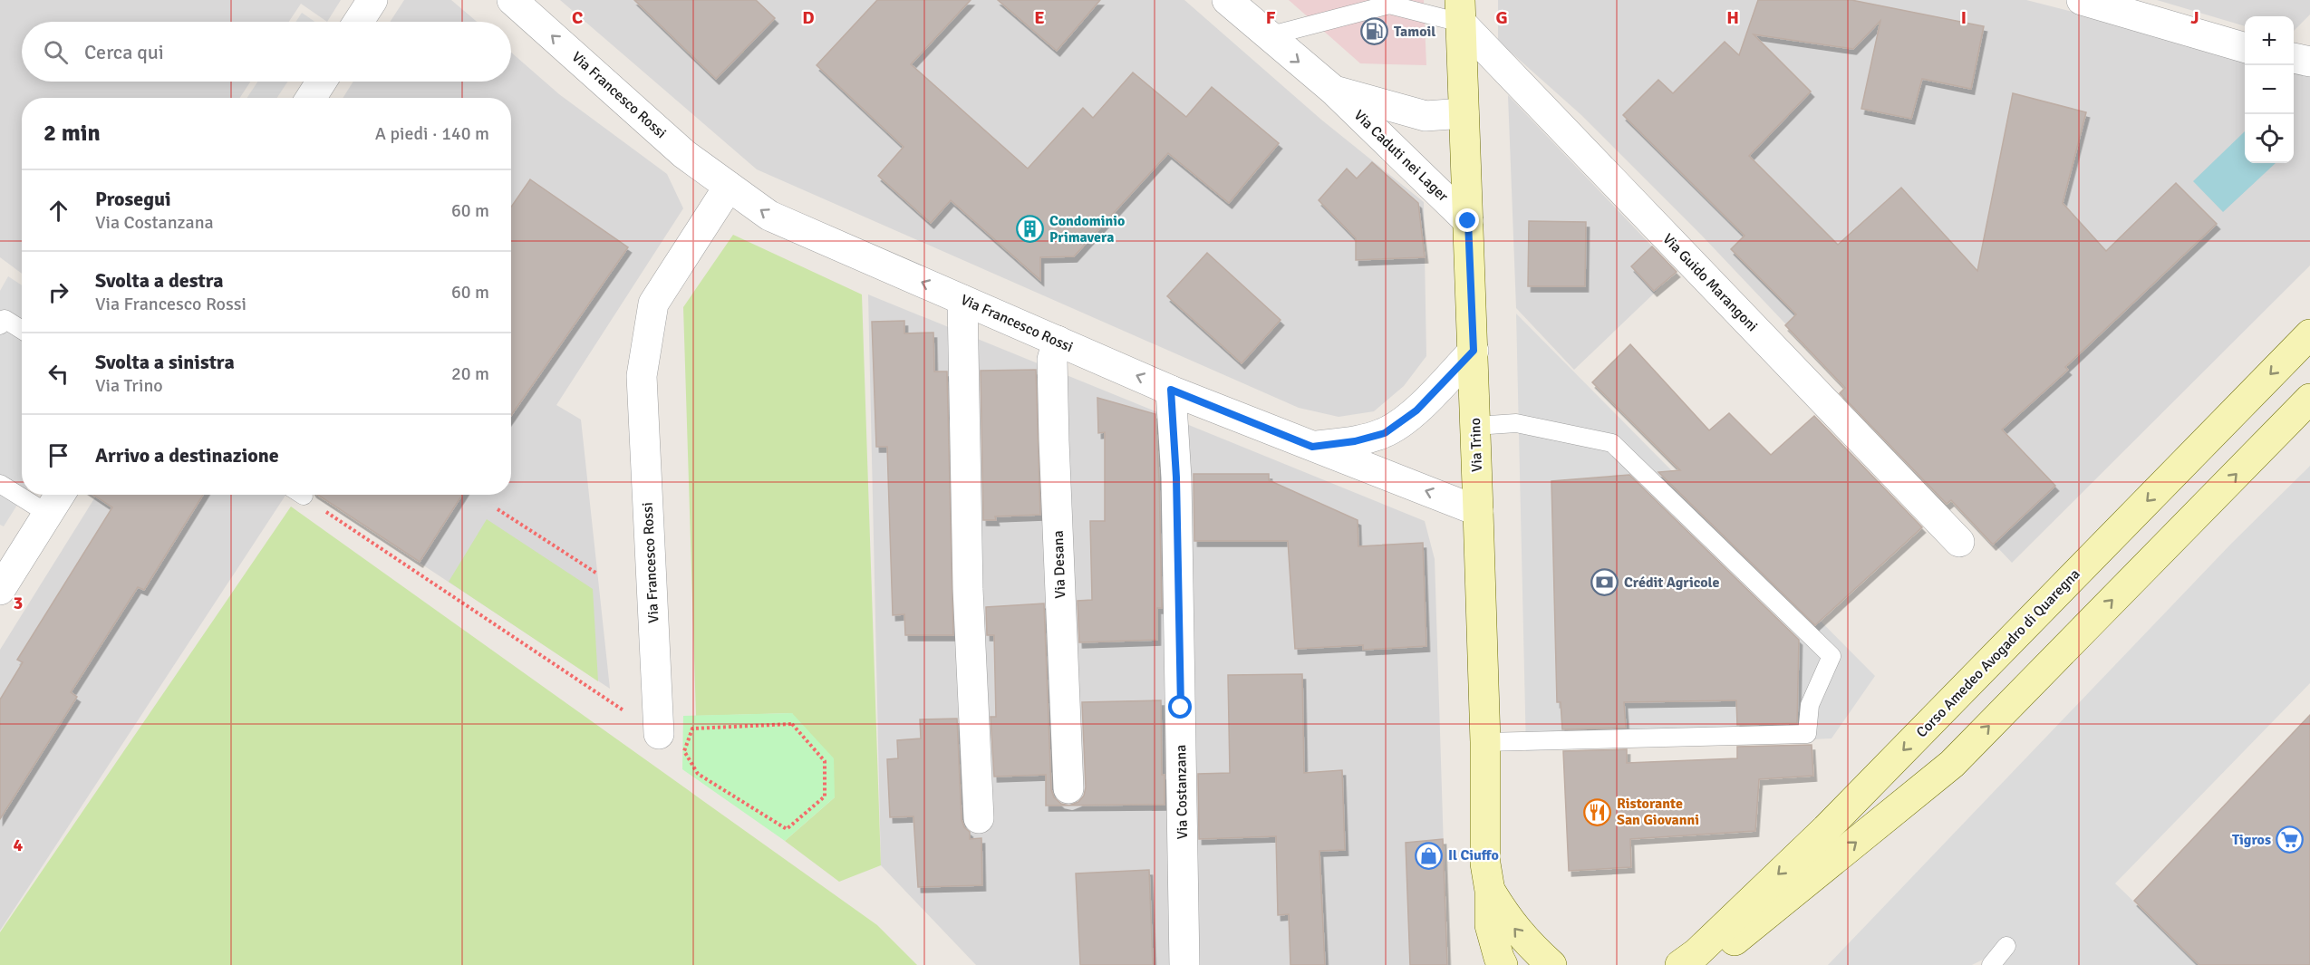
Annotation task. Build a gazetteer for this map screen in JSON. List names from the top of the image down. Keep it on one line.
{"streets":{"main road":["Via Trino","Corso Amedeo Avogadro di Quaregna"],"street":["Via Francesco Rossi","Via Caduti nei Lager","Via Guido Marangoni","Via Desana","Via Costanzana"]},"crossings":[["Via Francesco Rossi","Via Trino"],["Via Francesco Rossi","Via Desana"],["Via Francesco Rossi","Via Costanzana"],["Via Caduti nei Lager","Via Trino"],["Via Guido Marangoni","Via Trino"]],"one_way":["Via Francesco Rossi"],"places":{"fuel station":["Tamoil"],"building":["Condominio Primavera"],"bank":["Crédit Agricole"],"restaurant":["Ristorante San Giovanni"],"supermarket":["Tigros"],"shop":["Il Ciuffo"]},"page":{"map_buttons":["+","−"],"search":"Cerca qui","heading":["2 min","A piedi · 140 m"],"list":[["Prosegui","Via Costanzana","60 m"],["Svolta a destra","Via Francesco Rossi","60 m"],["Svolta a sinistra","Via Trino","20 m"],"Arrivo a destinazione"]},"grid":{"columns":["C","D","E","F","G","H","I","J"],"rows":["3","4"]}}
